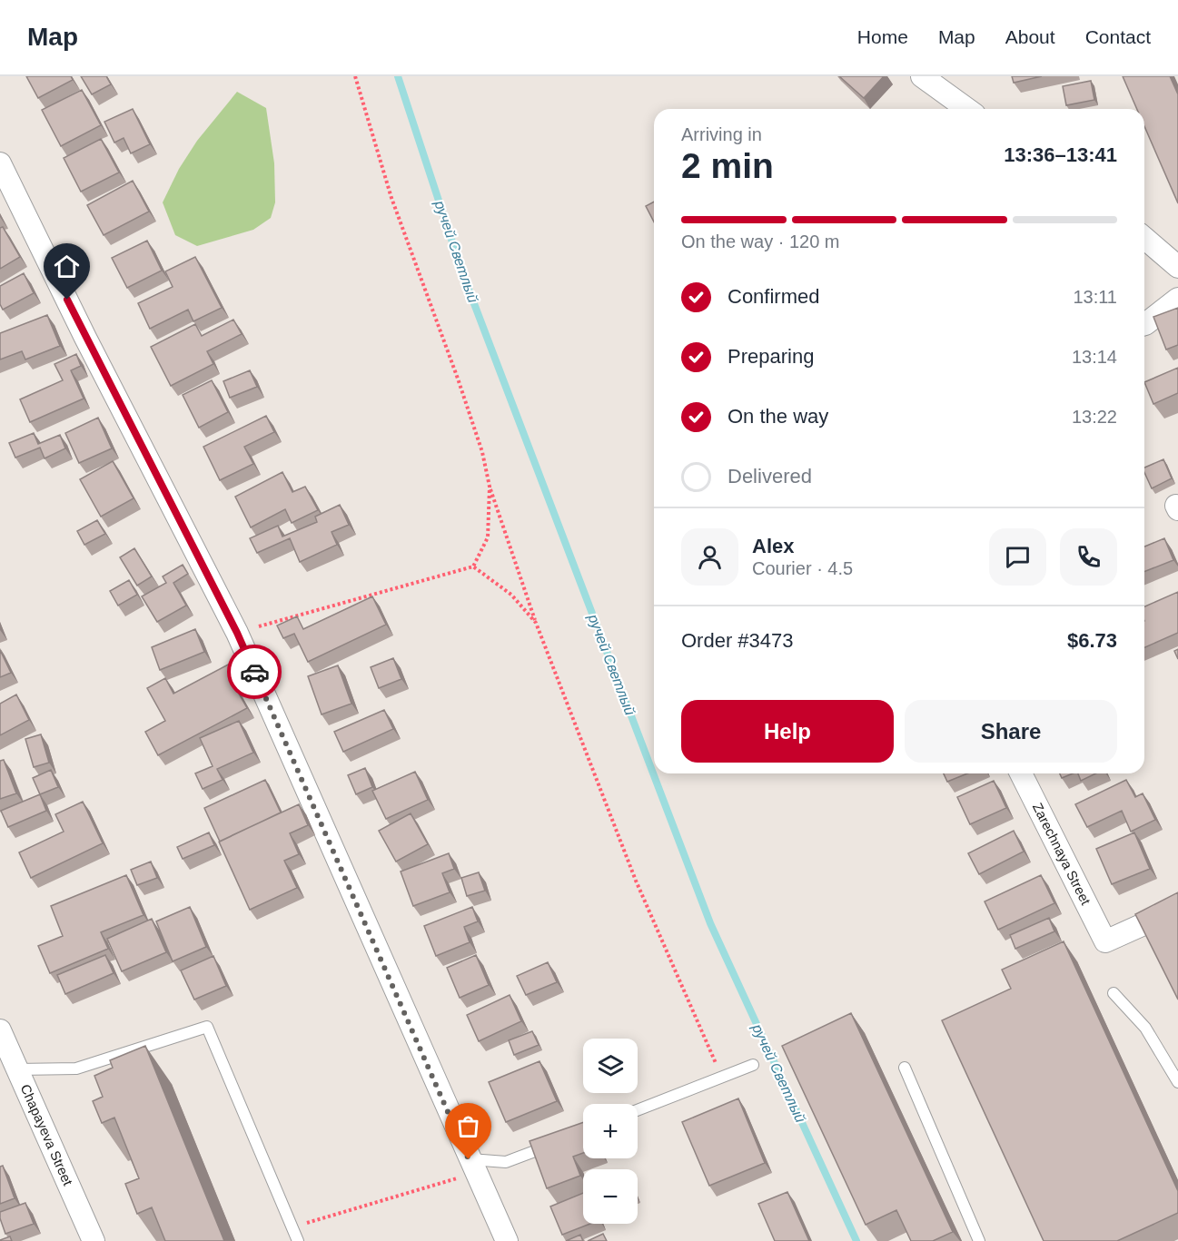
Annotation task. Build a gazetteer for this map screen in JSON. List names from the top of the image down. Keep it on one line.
{"streets":{"street":["Zarechnaya Street","Chapayeva Street"]},"water":["ручей Светлый"],"page":{"header":"Map","nav":["Home","Map","About","Contact"],"heading":["2 min","Arriving in","13:36–13:41"],"panel":["Alex","Courier · 4.5","Order #3473","$6.73"],"bar":"On the way · 120 m","list":[["Confirmed","13:11"],["Preparing","13:14"],["On the way","13:22"],"Delivered"],"buttons":["Help","Share"],"map_buttons":["+","−"]}}
